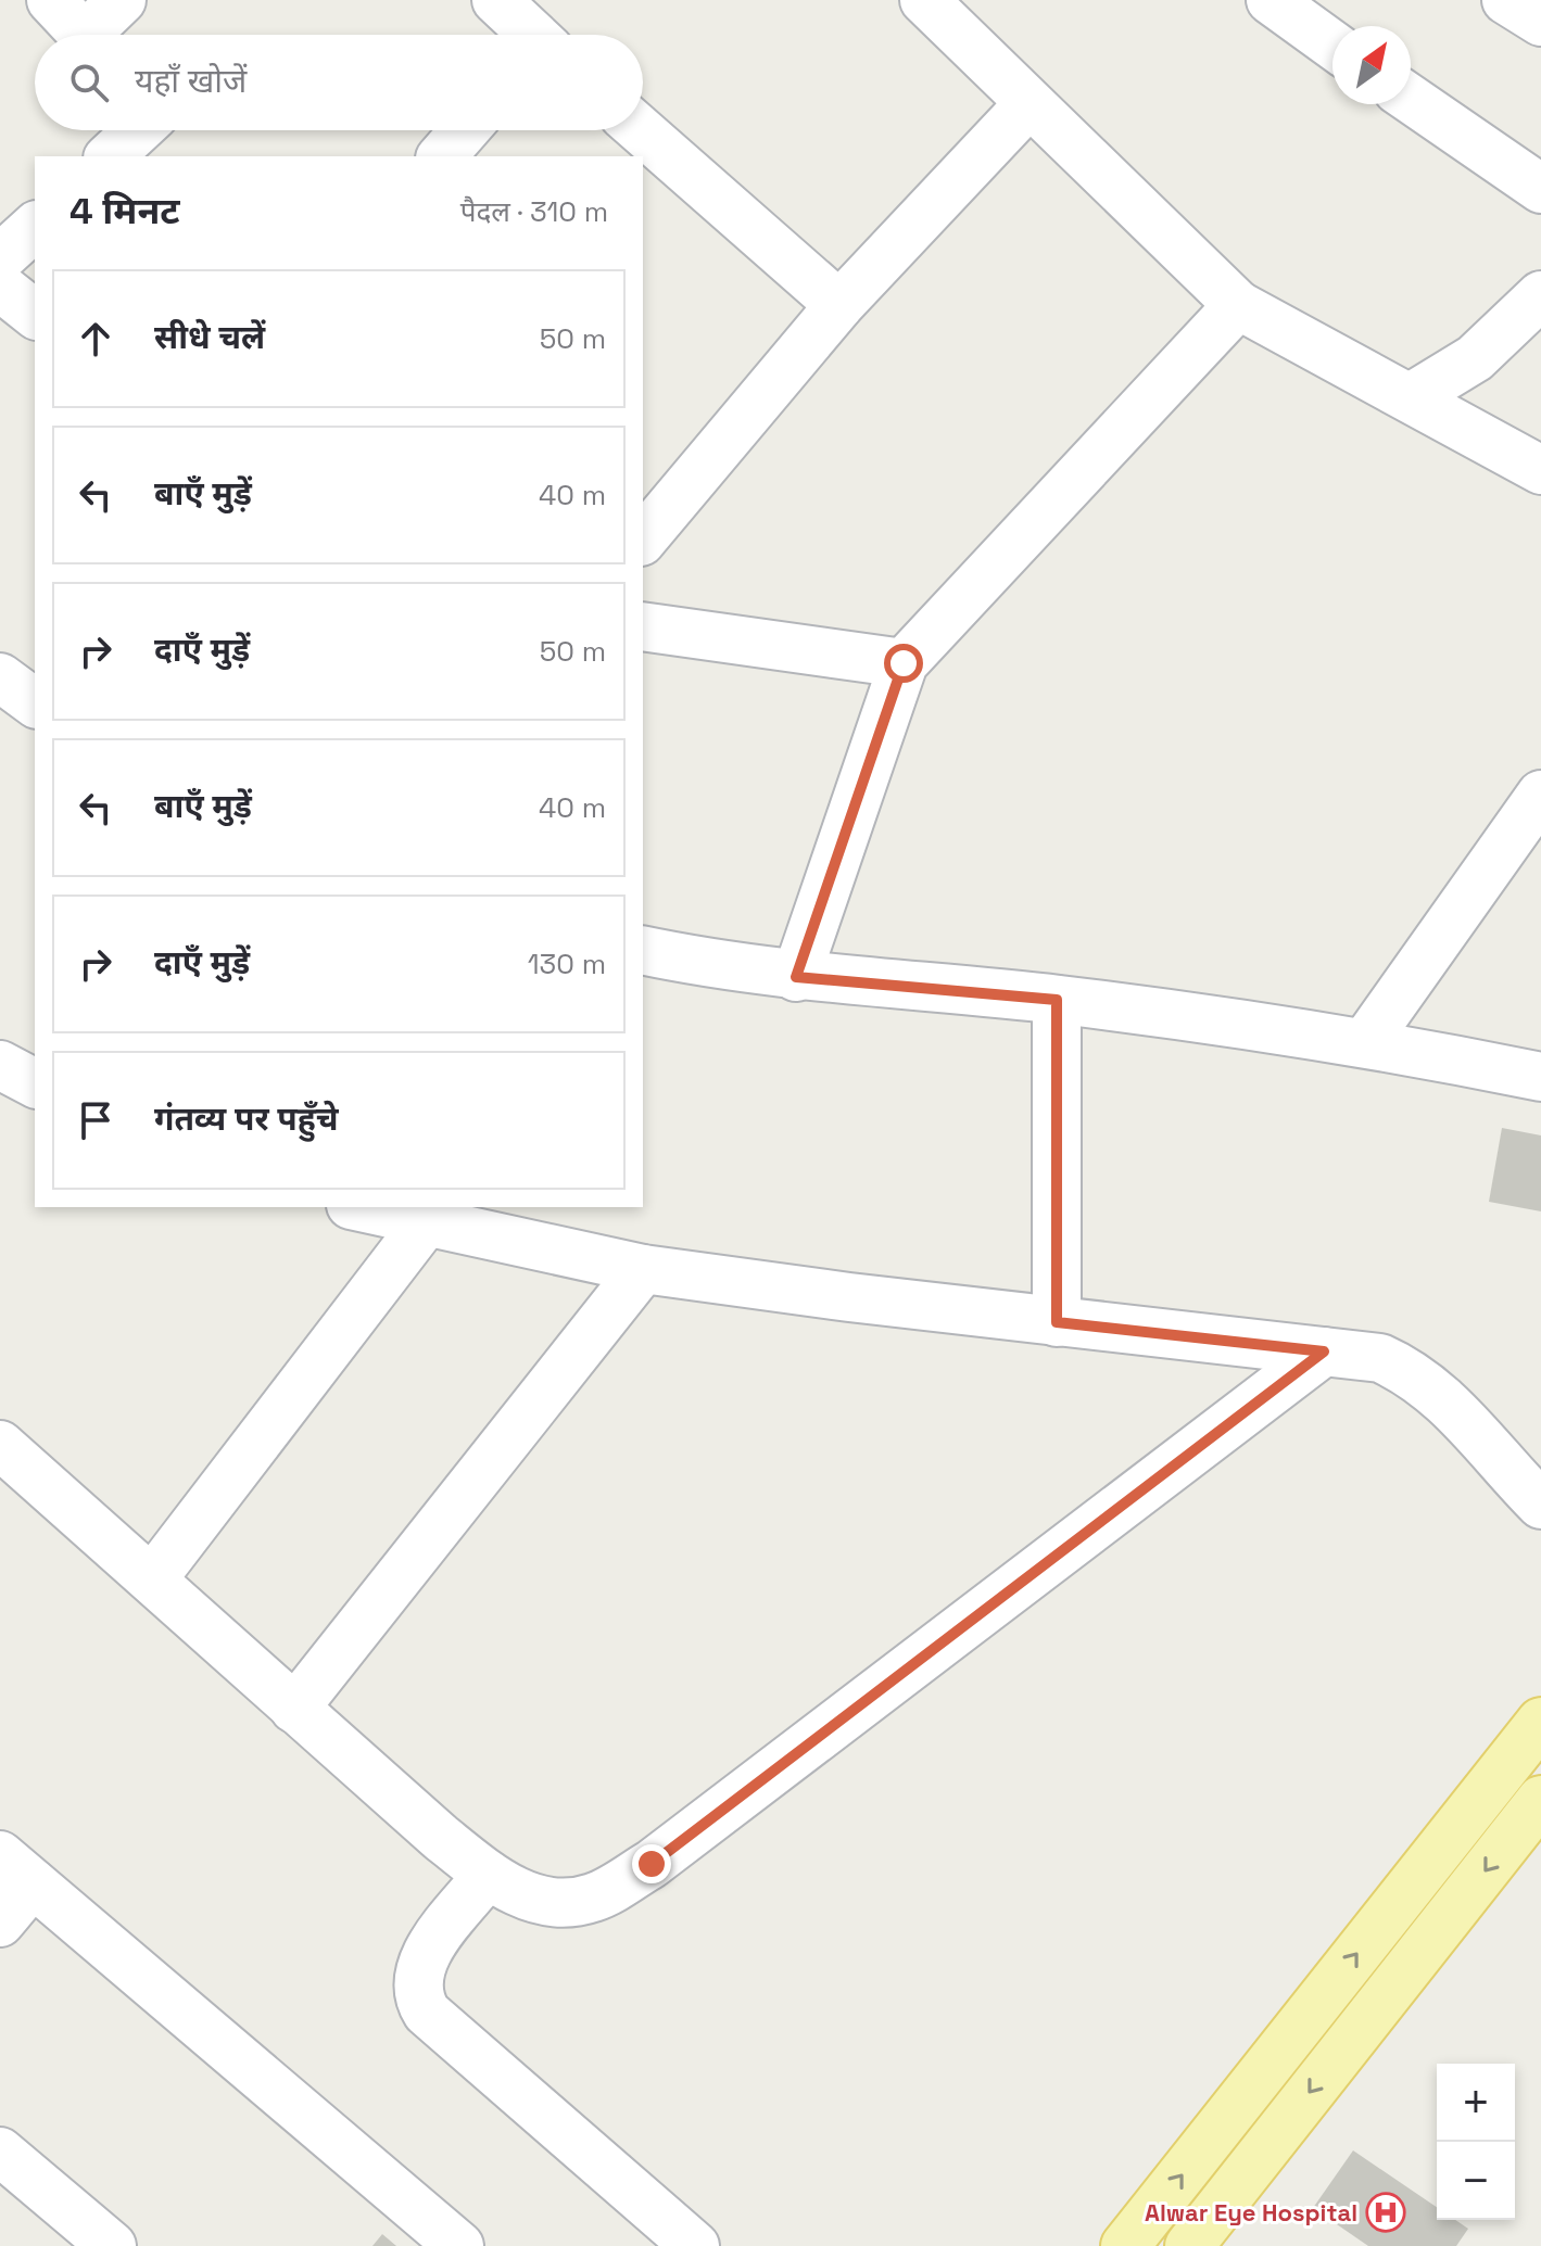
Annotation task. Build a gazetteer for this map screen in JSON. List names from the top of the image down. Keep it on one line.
{"places":{"hospital":["Alwar Eye Hospital"]},"north":"top right","page":{"search":"यहाँ खोजें","heading":["4 मिनट","पैदल · 310 m"],"list":[["सीधे चलें","50 m"],["बाएँ मुड़ें","40 m"],["दाएँ मुड़ें","50 m"],["बाएँ मुड़ें","40 m"],["दाएँ मुड़ें","130 m"],"गंतव्य पर पहुँचे"],"map_buttons":["+","−"]}}
